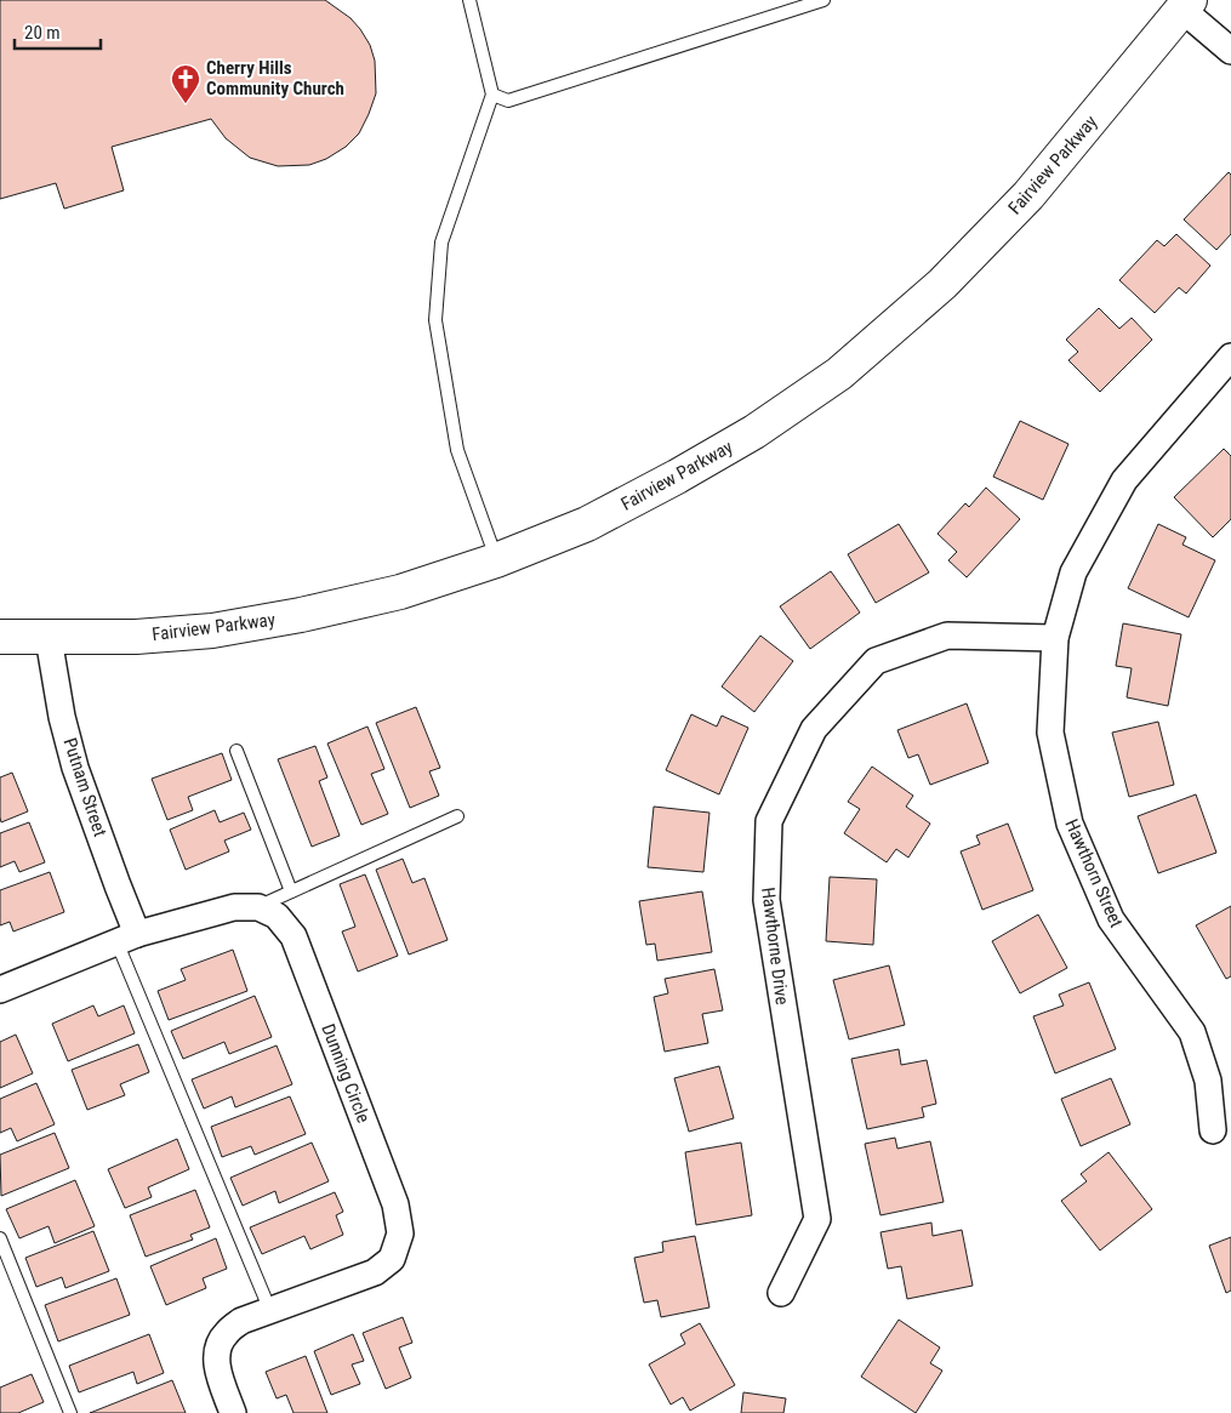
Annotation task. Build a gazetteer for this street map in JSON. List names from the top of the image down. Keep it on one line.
{"streets":{"main road":["Fairview Parkway"],"street":["Putnam Street","Hawthorn Street","Hawthorne Drive","Dunning Circle"]},"crossings":[["Fairview Parkway","Putnam Street"],["Hawthorn Street","Hawthorne Drive"]],"places":{"church":["Cherry Hills Community Church"]},"scale_bar":"20 m"}
